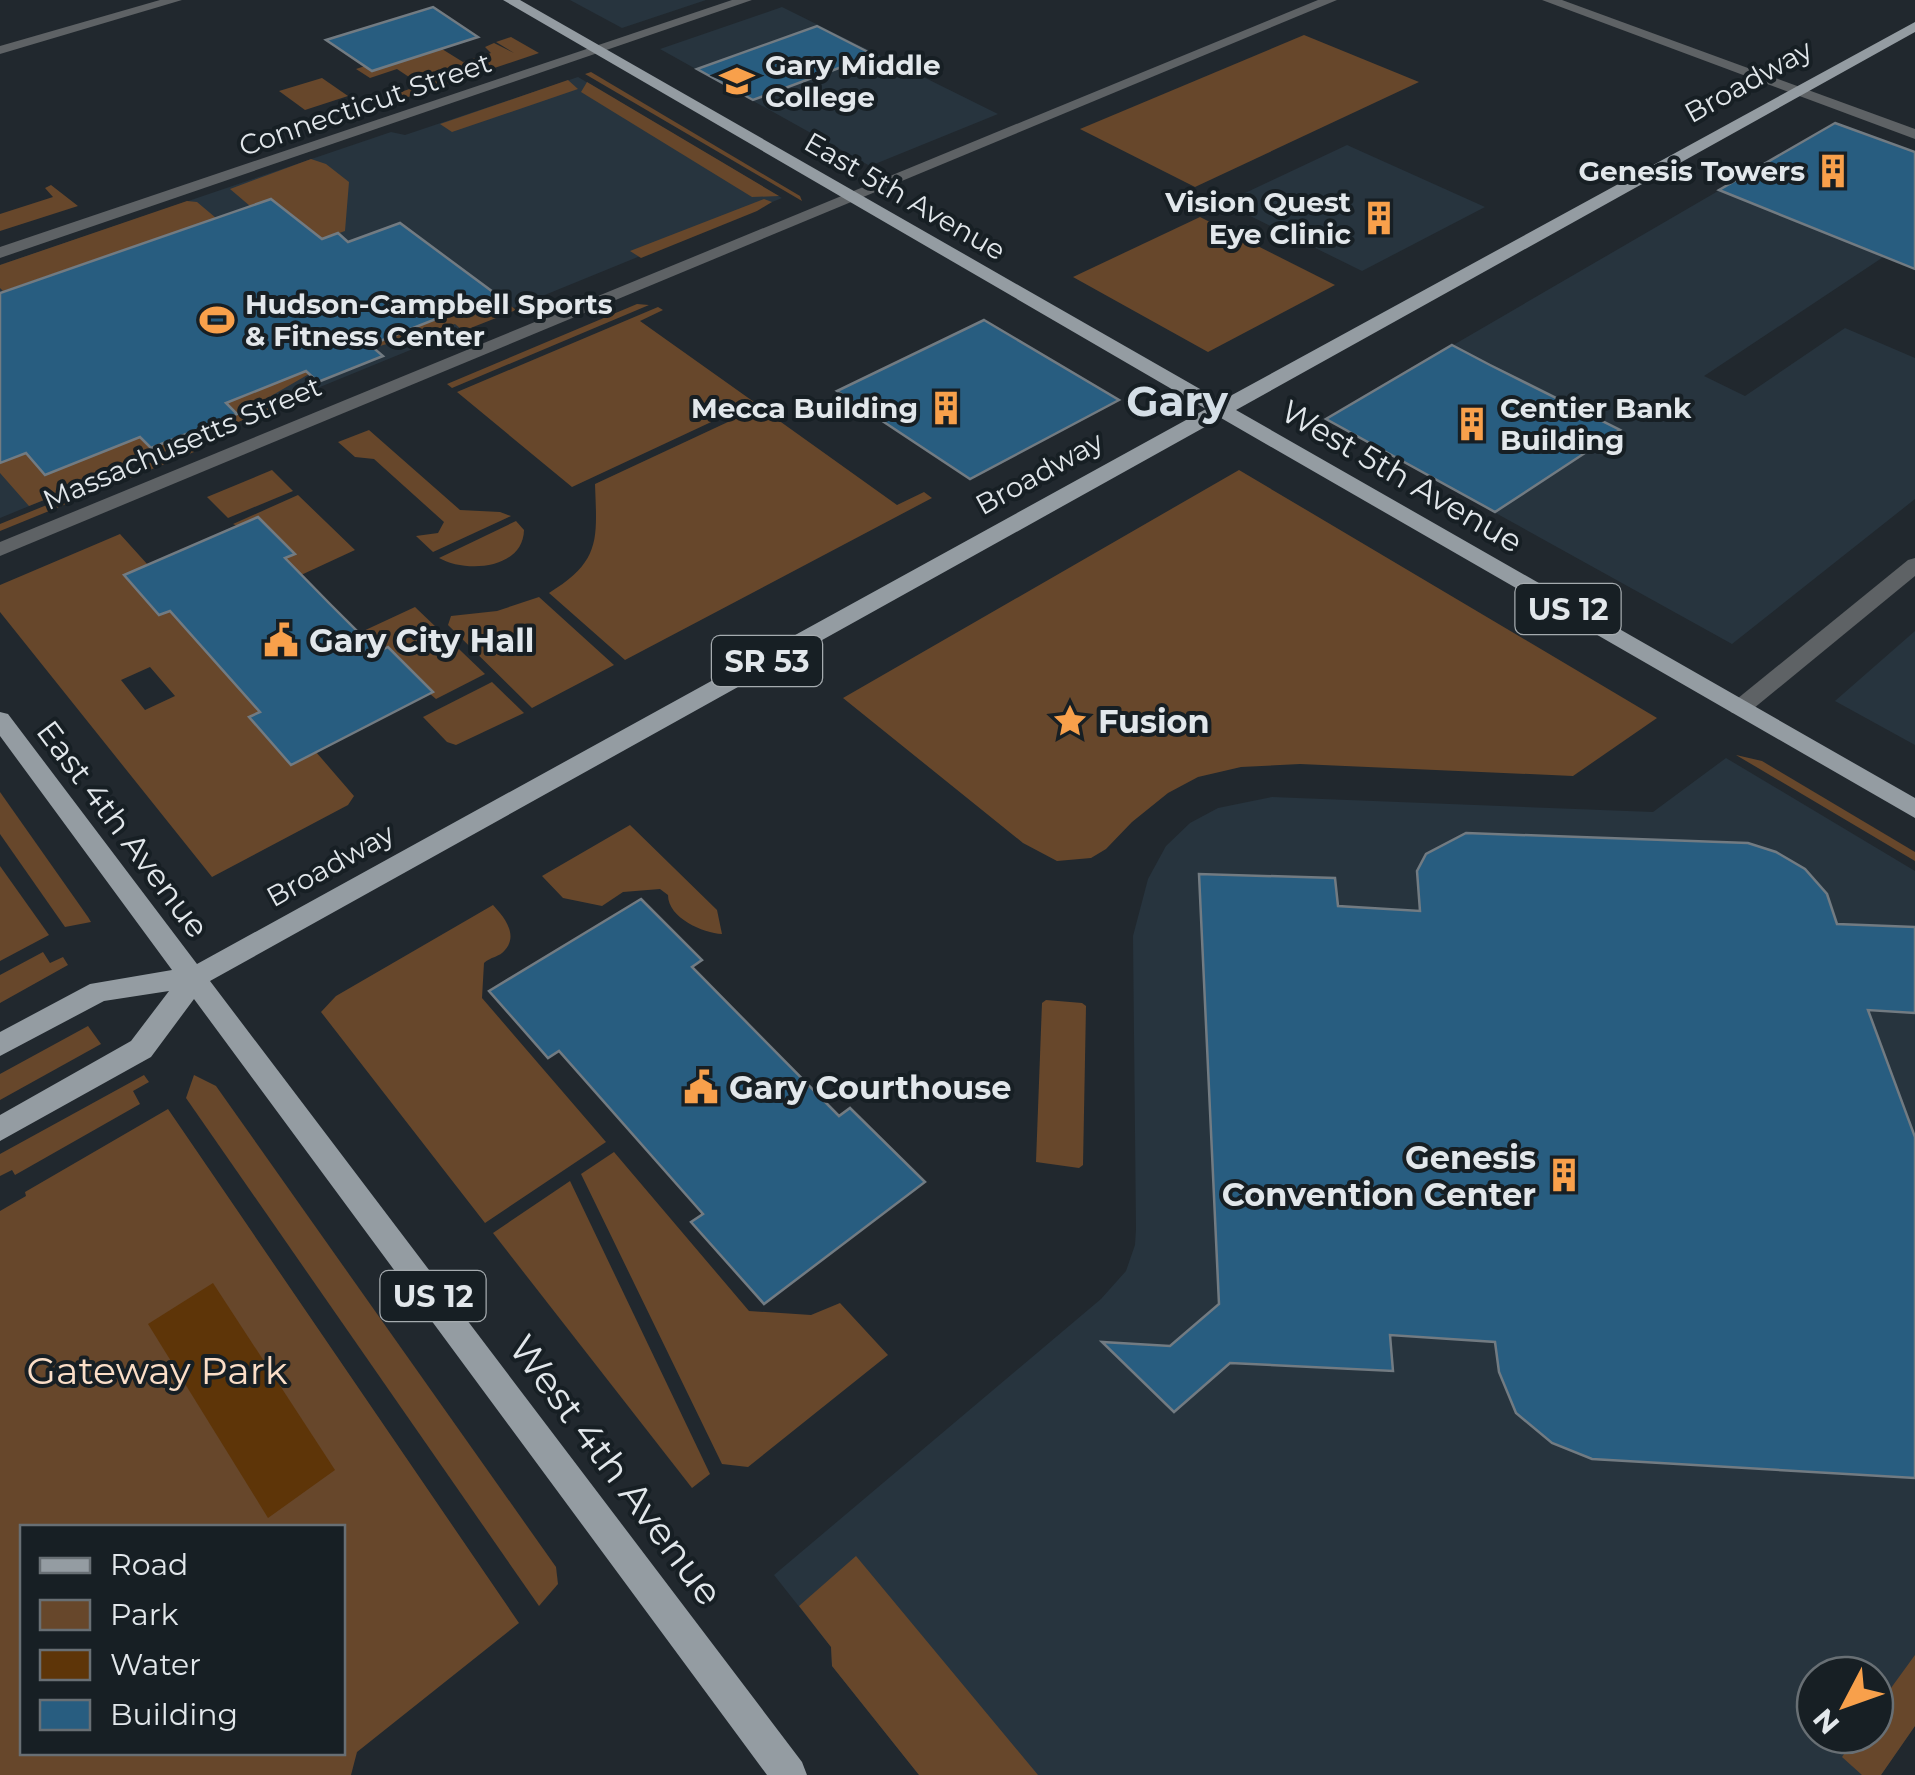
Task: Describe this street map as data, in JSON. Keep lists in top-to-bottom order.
{
  "streets": {
    "main road": [
      "Broadway",
      "East 5th Avenue",
      "West 5th Avenue",
      "US 12",
      "SR 53",
      "East 4th Avenue",
      "West 4th Avenue"
    ],
    "street": ["Connecticut Street", "Massachusetts Street"]
  },
  "crossings": [
    ["Broadway", "East 5th Avenue"],
    ["Broadway", "West 5th Avenue"],
    ["Broadway", "East 4th Avenue"],
    ["Broadway", "West 4th Avenue"],
    ["Connecticut Street", "East 5th Avenue"],
    ["East 5th Avenue", "Massachusetts Street"],
    ["East 5th Avenue", "West 5th Avenue"],
    ["East 4th Avenue", "West 4th Avenue"]
  ],
  "districts": ["Gary"],
  "parks": ["Gateway Park"],
  "places": {
    "school or university": ["Gary Middle College"],
    "building": [
      "Genesis Towers",
      "Vision Quest Eye Clinic",
      "Mecca Building",
      "Centier Bank Building",
      "Genesis Convention Center"
    ],
    "sports": ["Hudson-Campbell Sports & Fitness Center"],
    "public building": ["Gary City Hall", "Gary Courthouse"],
    "place": ["Fusion"]
  },
  "legend": [
    "Road",
    "Park",
    "Water",
    "Building"
  ],
  "north": "bottom left"
}
